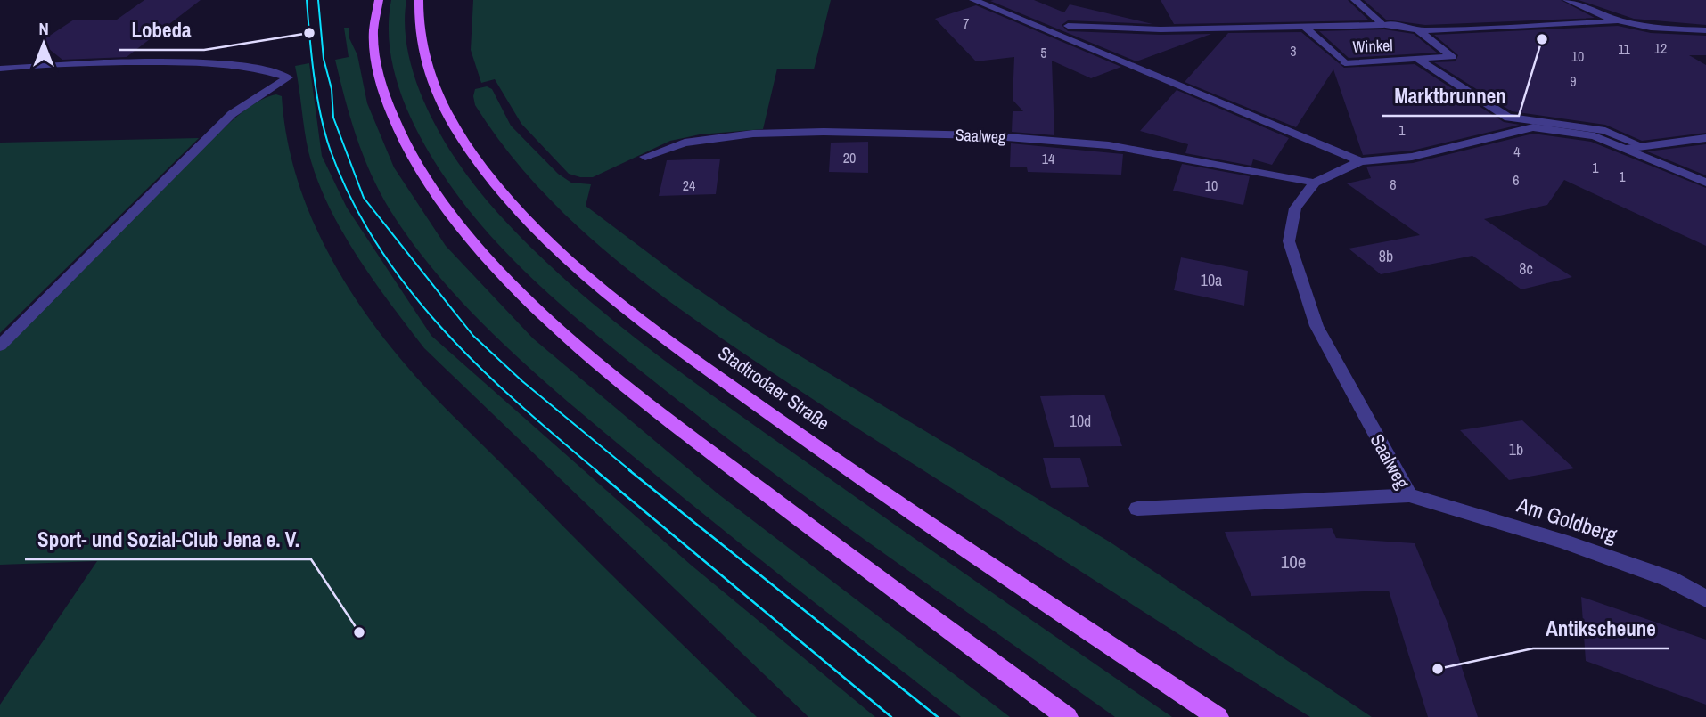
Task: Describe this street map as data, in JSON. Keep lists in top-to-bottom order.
{
  "streets": {
    "main road": ["Stadtrodaer Straße"],
    "street": ["Winkel", "Saalweg", "Am Goldberg"]
  },
  "crossings": [
    ["Saalweg", "Am Goldberg"]
  ],
  "places": [
    "Lobeda",
    "Marktbrunnen",
    "Sport- und Sozial-Club Jena e. V.",
    "Antikscheune"
  ],
  "house_numbers": [
    "7",
    "12",
    "11",
    "3",
    "5",
    "10",
    "9",
    "1",
    "4",
    "20",
    "14",
    "1",
    "1",
    "6",
    "8",
    "24",
    "10",
    "8b",
    "8c",
    "10a",
    "10d",
    "1b",
    "10e"
  ],
  "north": "top"
}
